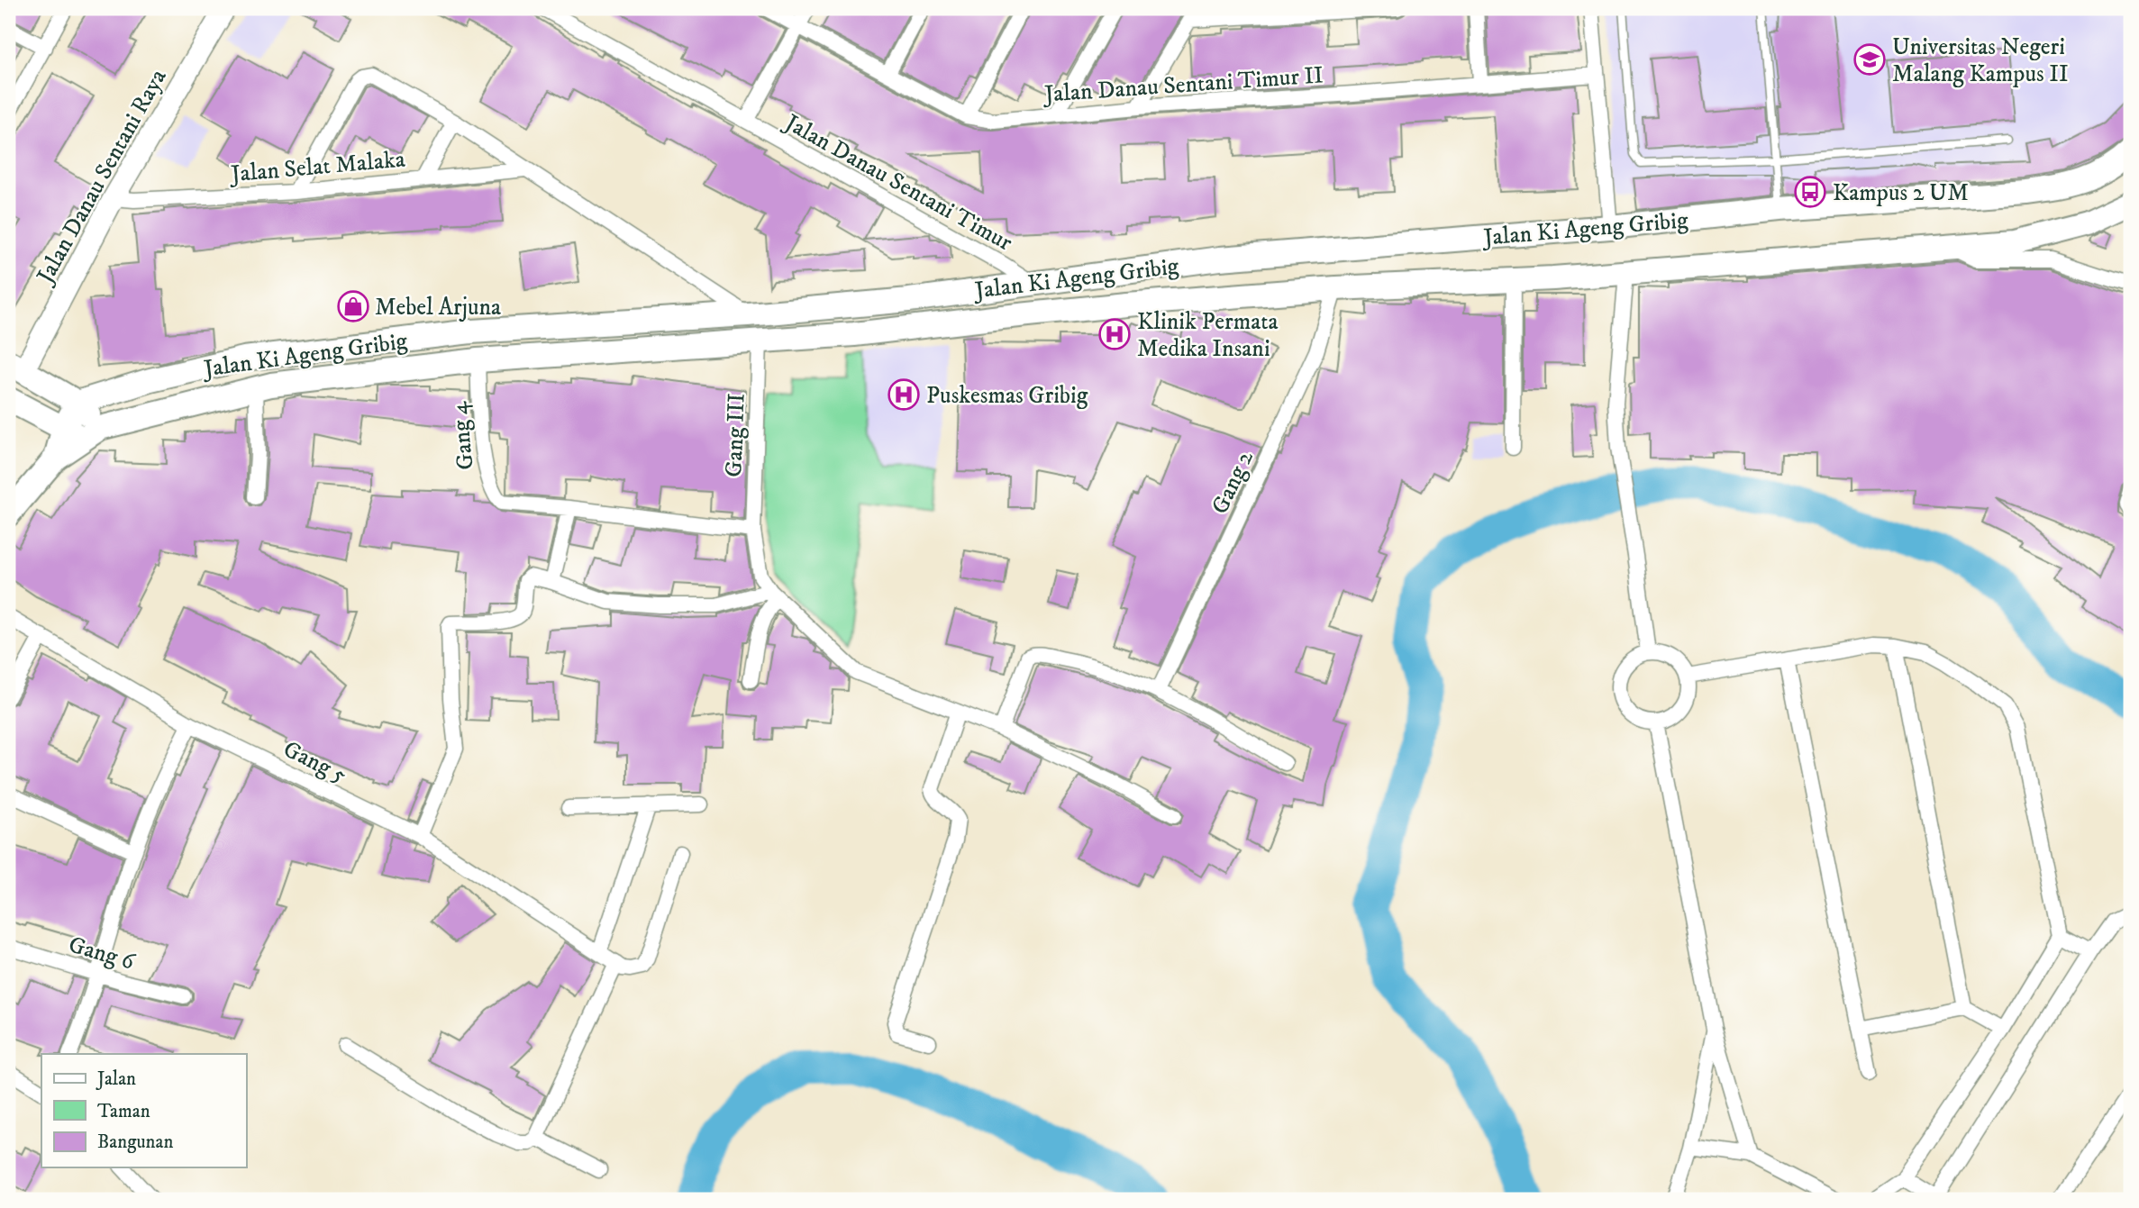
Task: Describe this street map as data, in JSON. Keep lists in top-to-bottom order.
{
  "streets": {
    "main road": ["Jalan Ki Ageng Gribig"],
    "street": [
      "Jalan Danau Sentani Timur II",
      "Jalan Selat Malaka",
      "Jalan Danau Sentani Raya",
      "Jalan Danau Sentani Timur",
      "Gang III",
      "Gang 4",
      "Gang 2",
      "Gang 5",
      "Gang 6"
    ]
  },
  "crossings": [
    ["Jalan Selat Malaka", "Jalan Danau Sentani Raya"],
    ["Jalan Danau Sentani Timur", "Jalan Ki Ageng Gribig"],
    ["Jalan Ki Ageng Gribig", "Gang III"],
    ["Jalan Ki Ageng Gribig", "Gang 4"],
    ["Jalan Ki Ageng Gribig", "Gang 2"]
  ],
  "places": {
    "school or university": ["Universitas Negeri Malang Kampus II"],
    "bus stop": ["Kampus 2 UM"],
    "shop": ["Mebel Arjuna"],
    "hospital": ["Klinik Permata Medika Insani", "Puskesmas Gribig"]
  },
  "legend": ["Jalan", "Taman", "Bangunan"]
}
